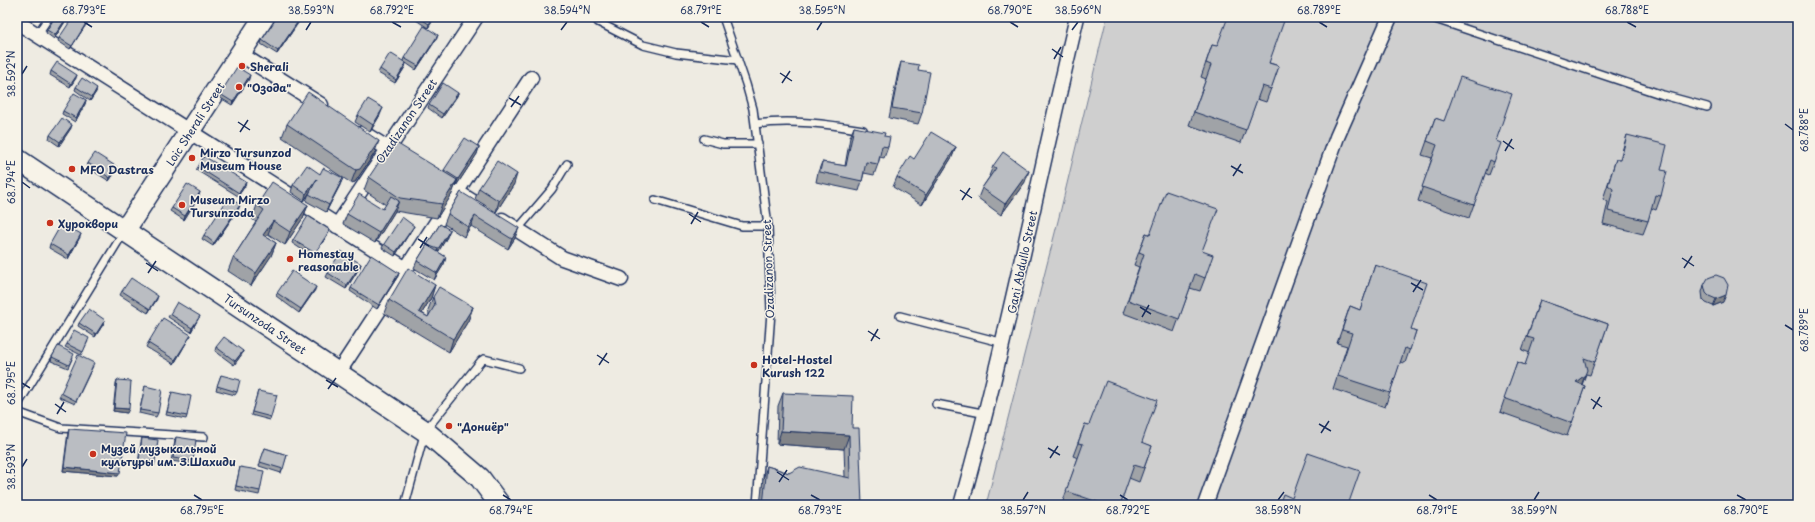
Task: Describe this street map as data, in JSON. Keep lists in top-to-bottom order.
{
  "streets": {
    "main road": ["Loic Sherali Street", "Tursunzoda Street"],
    "street": ["Ozadizanon Street", "Gani Abdullo Street"]
  },
  "crossings": [
    ["Loic Sherali Street", "Tursunzoda Street"]
  ],
  "places": [
    "Sherali",
    "\"Озода\"",
    "Mirzo Tursunzod Museum House",
    "MFO Dastras",
    "Museum Mirzo Tursunzoda",
    "Хуроквори",
    "Homestay reasonable",
    "Hotel-Hostel Kurush 122",
    "\"Дониёр\"",
    "Музей музыкальной культуры им. З.Шахиди"
  ],
  "coordinates": [
    "68.793°E",
    "38.593°N",
    "68.792°E",
    "38.594°N",
    "68.791°E",
    "38.595°N",
    "68.790°E",
    "38.596°N",
    "68.789°E",
    "68.788°E",
    "38.592°N",
    "68.794°E",
    "68.795°E",
    "38.597°N",
    "38.598°N",
    "38.599°N"
  ]
}
